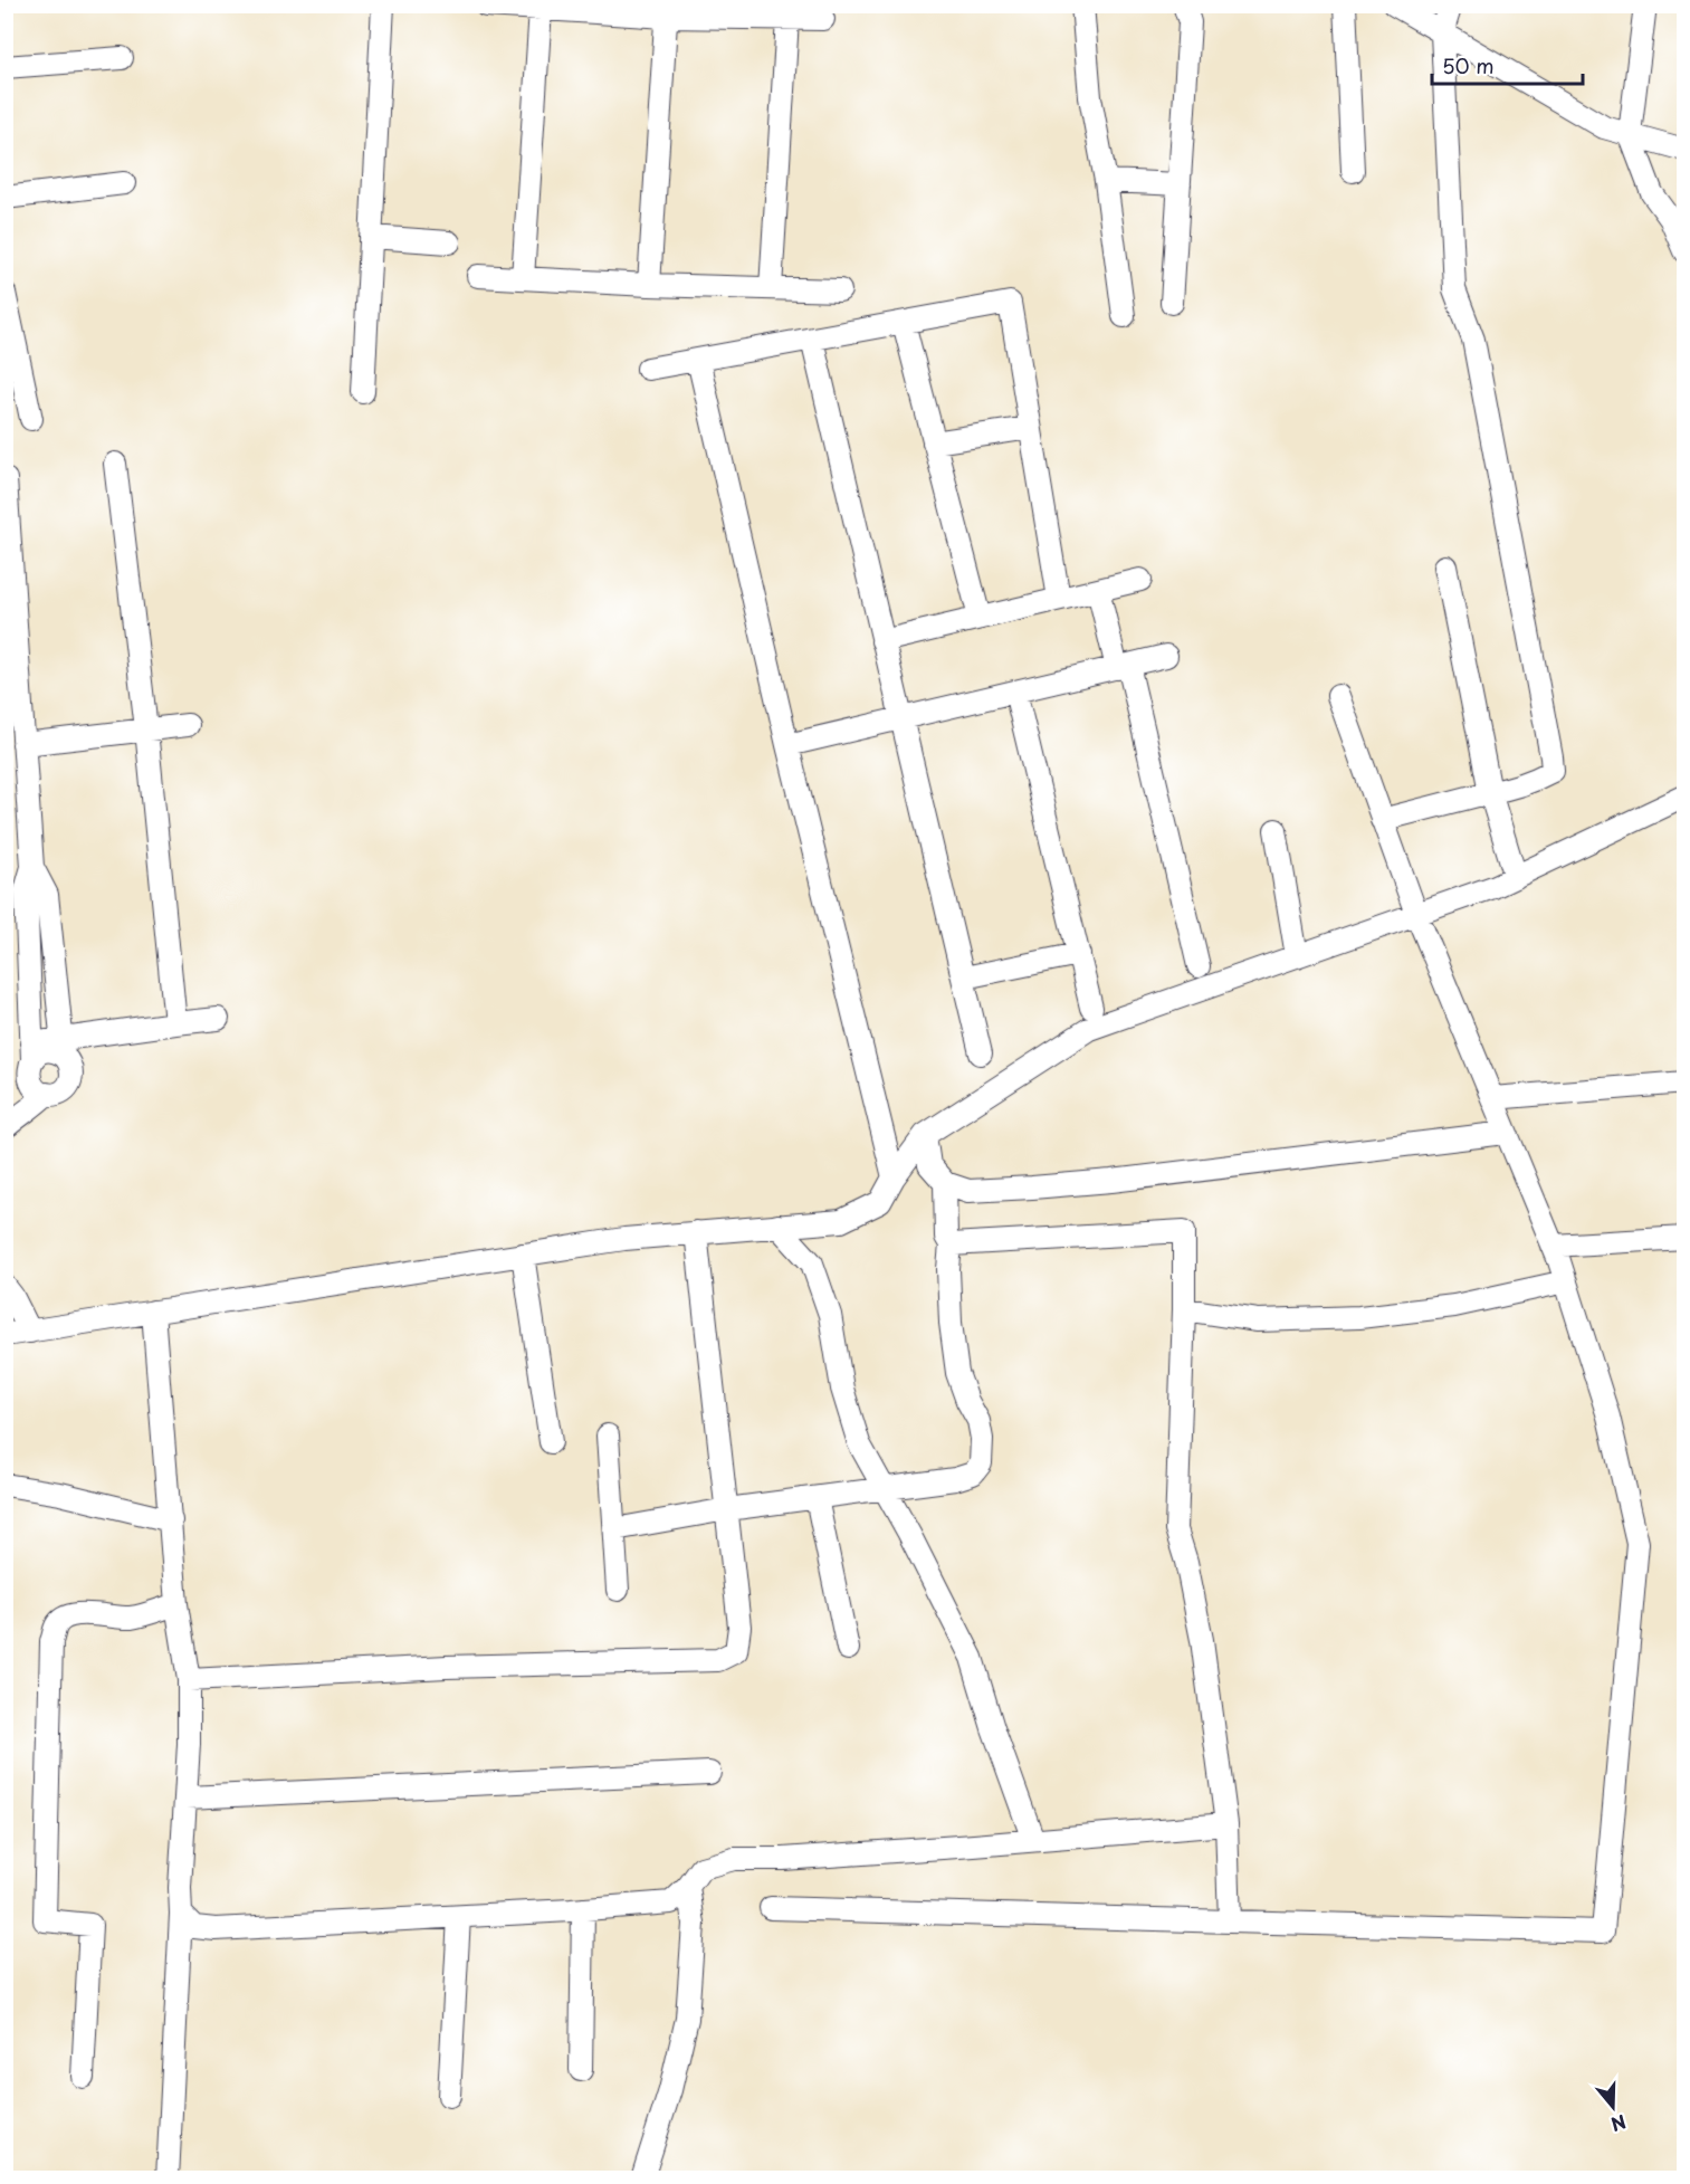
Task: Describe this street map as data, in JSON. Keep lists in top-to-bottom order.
{
  "scale_bar": "50 m",
  "north": "bottom"
}
